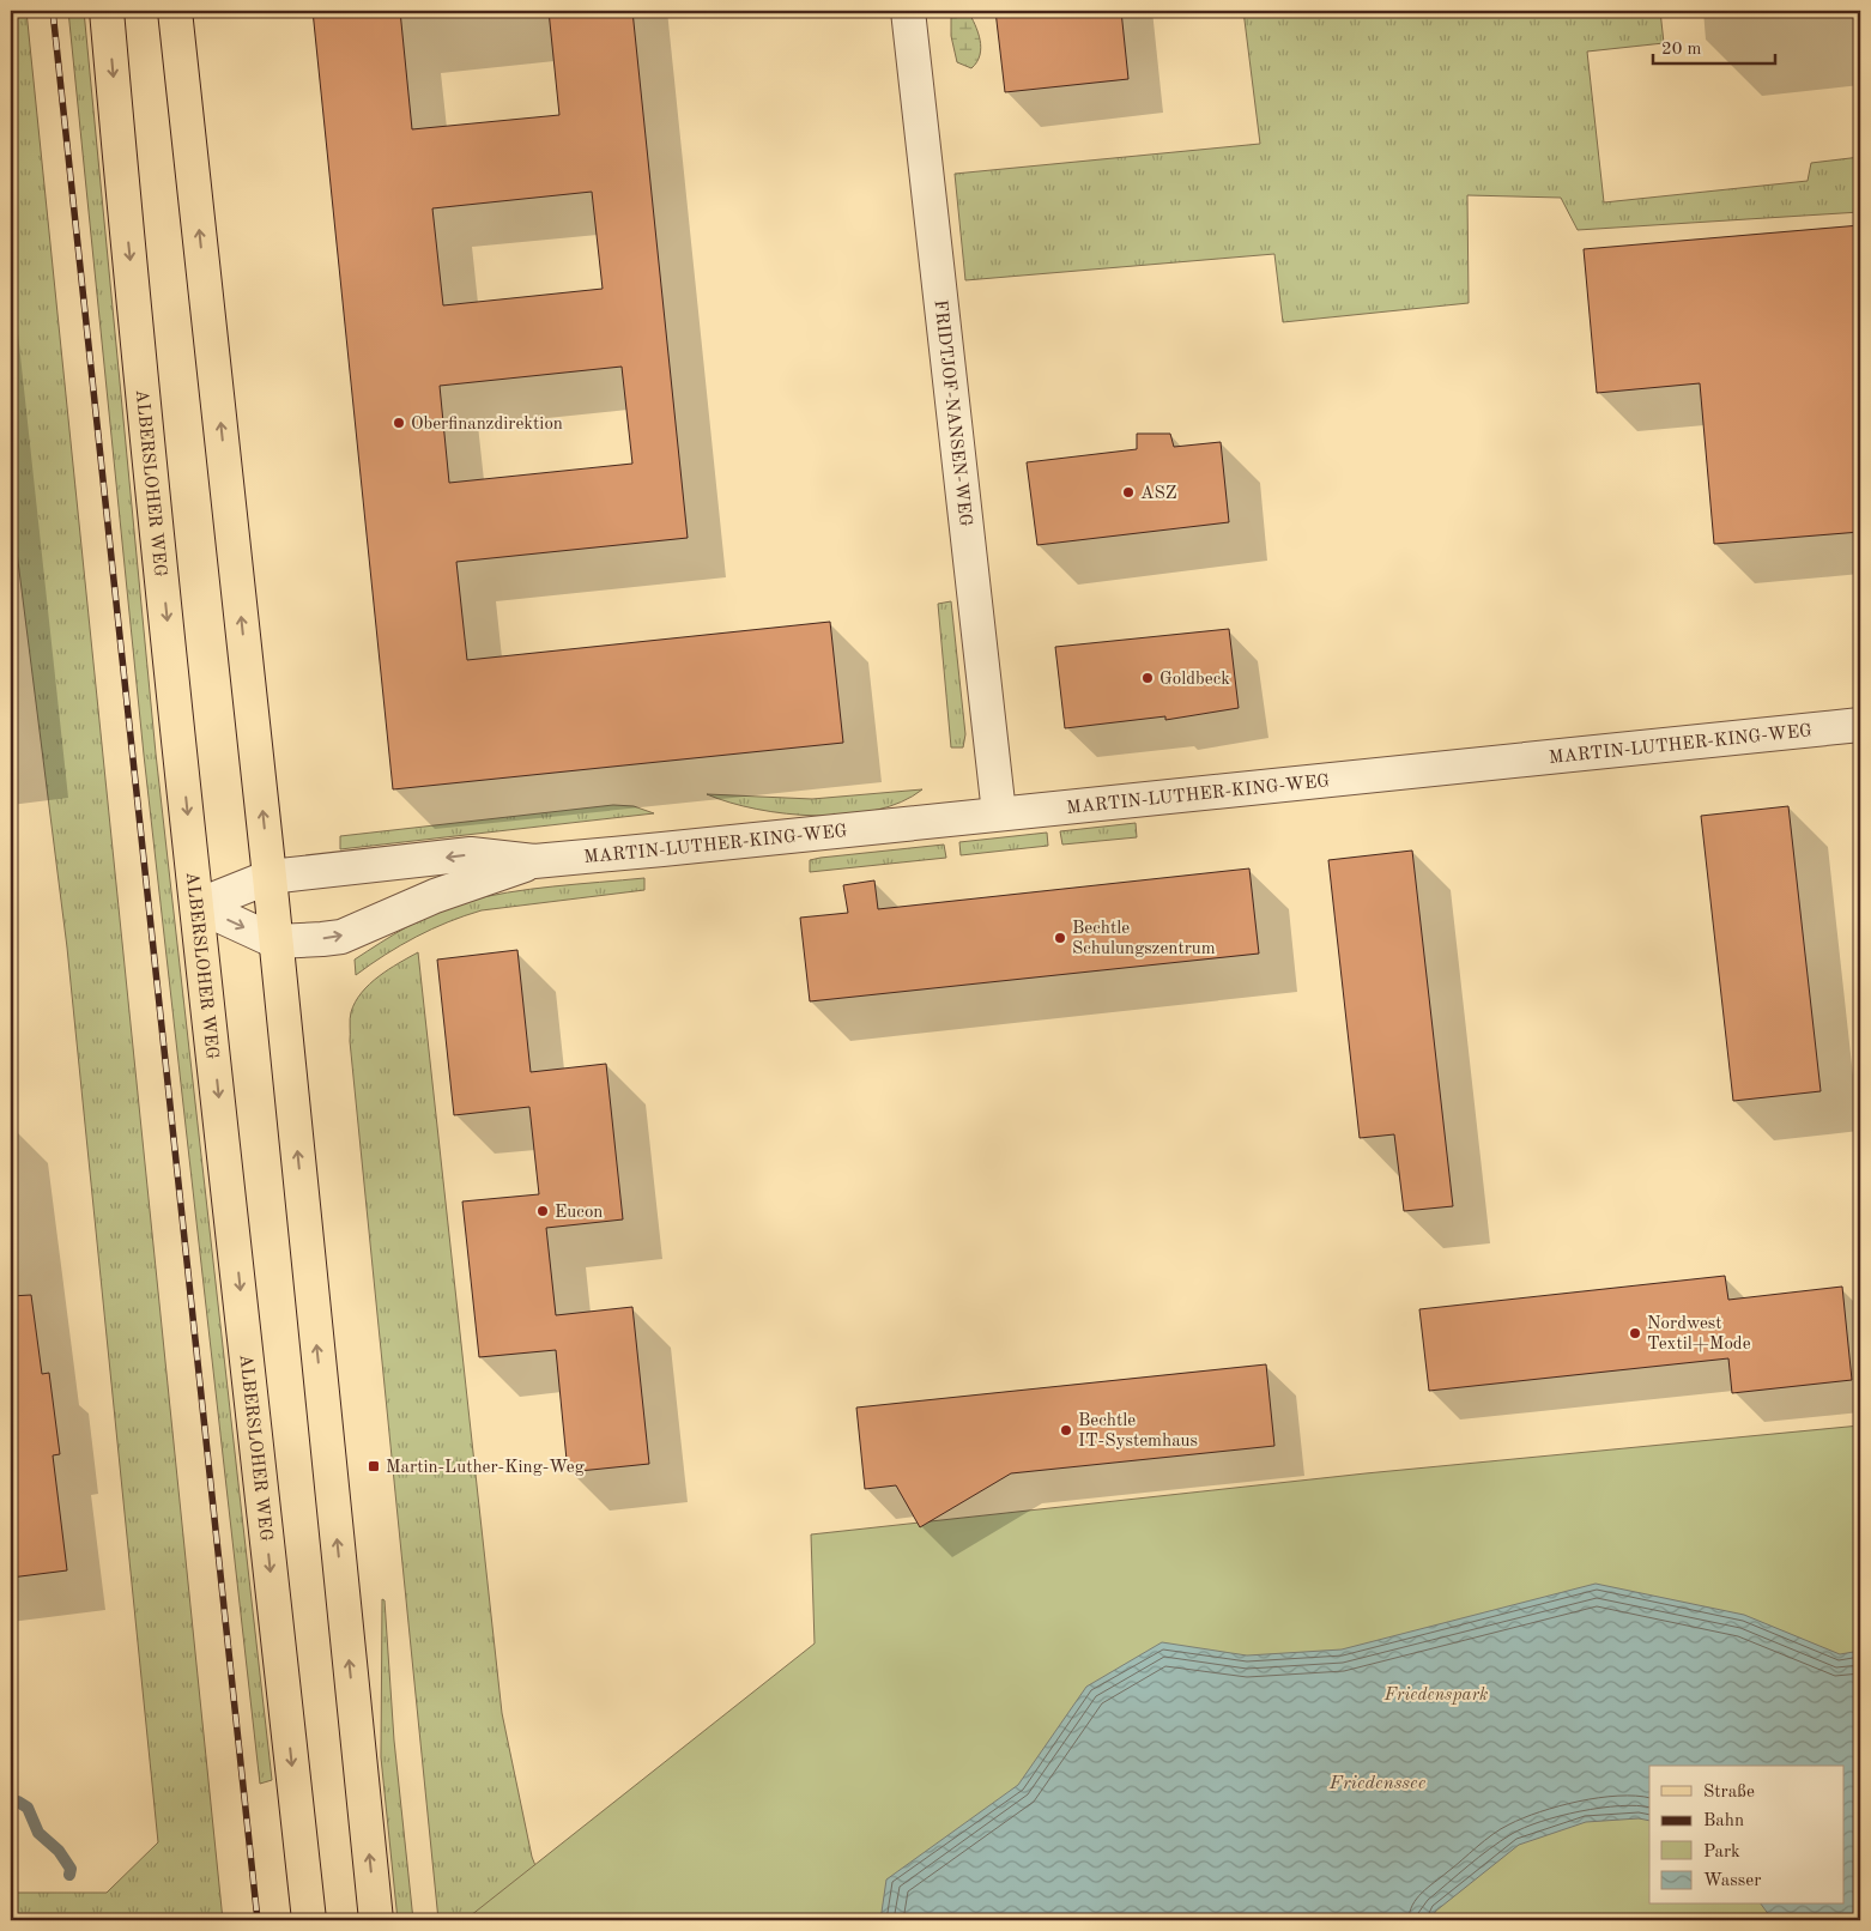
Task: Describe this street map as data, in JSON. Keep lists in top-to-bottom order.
{
  "streets": {
    "main road": ["ALBERSLOHER WEG"],
    "street": ["FRIDTJOF-NANSEN-WEG", "MARTIN-LUTHER-KING-WEG"]
  },
  "crossings": [
    ["FRIDTJOF-NANSEN-WEG", "MARTIN-LUTHER-KING-WEG"],
    ["ALBERSLOHER WEG", "MARTIN-LUTHER-KING-WEG"]
  ],
  "water": ["Friedenssee"],
  "parks": ["Friedenspark"],
  "places": {
    "other": [
      "Oberfinanzdirektion",
      "ASZ",
      "Goldbeck",
      "Bechtle Schulungszentrum",
      "Eucon",
      "Nordwest Textil+Mode",
      "Bechtle IT-Systemhaus"
    ],
    "transit": ["Martin-Luther-King-Weg"]
  },
  "legend": [
    "Straße",
    "Bahn",
    "Park",
    "Wasser"
  ],
  "scale_bar": "20 m"
}
